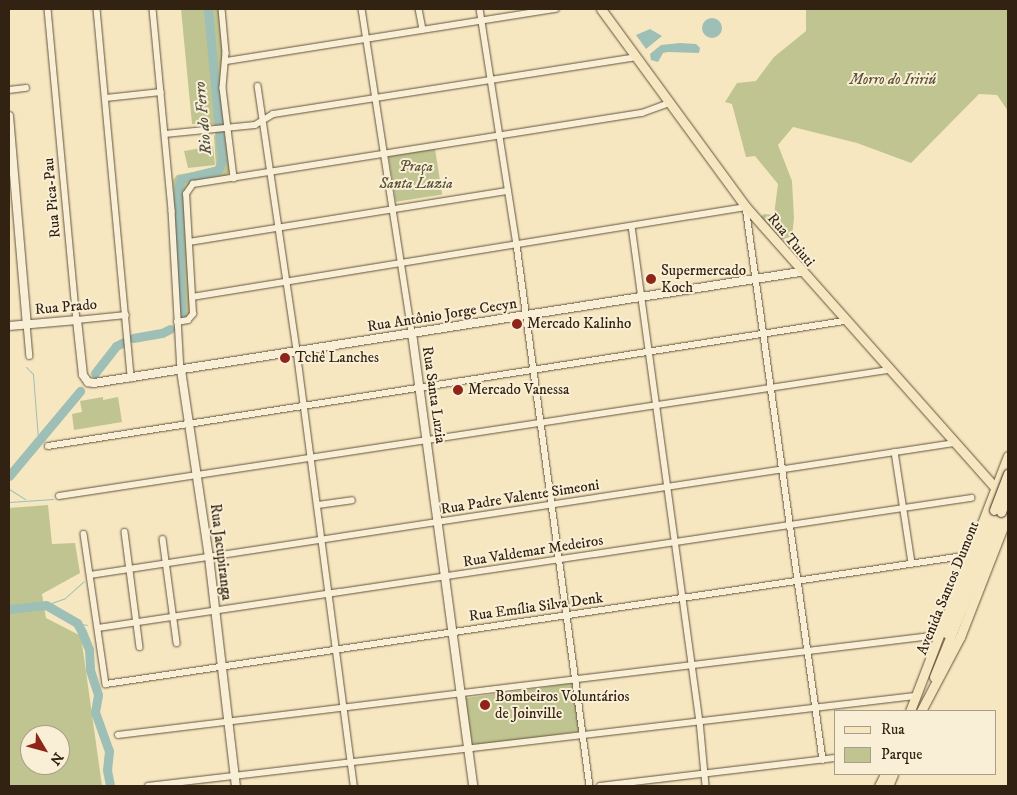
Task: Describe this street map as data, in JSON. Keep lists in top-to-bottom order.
{
  "streets": {
    "main road": ["Rua Tuiuti", "Avenida Santos Dumont"],
    "street": [
      "Rua Pica-Pau",
      "Rua Prado",
      "Rua Antônio Jorge Cecyn",
      "Rua Santa Luzia",
      "Rua Padre Valente Simeoni",
      "Rua Valdemar Medeiros",
      "Rua Jacupiranga",
      "Rua Emília Silva Denk"
    ]
  },
  "crossings": [
    ["Rua Pica-Pau", "Rua Prado"],
    ["Rua Pica-Pau", "Rua Antônio Jorge Cecyn"],
    ["Rua Tuiuti", "Rua Antônio Jorge Cecyn"],
    ["Rua Tuiuti", "Rua Padre Valente Simeoni"],
    ["Rua Antônio Jorge Cecyn", "Rua Santa Luzia"],
    ["Rua Antônio Jorge Cecyn", "Rua Jacupiranga"],
    ["Rua Santa Luzia", "Rua Padre Valente Simeoni"],
    ["Rua Santa Luzia", "Rua Valdemar Medeiros"],
    ["Rua Santa Luzia", "Rua Emília Silva Denk"],
    ["Rua Padre Valente Simeoni", "Rua Jacupiranga"],
    ["Rua Valdemar Medeiros", "Rua Jacupiranga"],
    ["Rua Valdemar Medeiros", "Rua Emília Silva Denk"],
    ["Rua Jacupiranga", "Rua Emília Silva Denk"]
  ],
  "water": ["Rio do Ferro"],
  "parks": ["Morro do Iririú", "Praça Santa Luzia"],
  "places": [
    "Supermercado Koch",
    "Mercado Kalinho",
    "Tchê Lanches",
    "Mercado Vanessa",
    "Bombeiros Voluntários de Joinville"
  ],
  "legend": ["Rua", "Parque"],
  "north": "bottom right"
}
